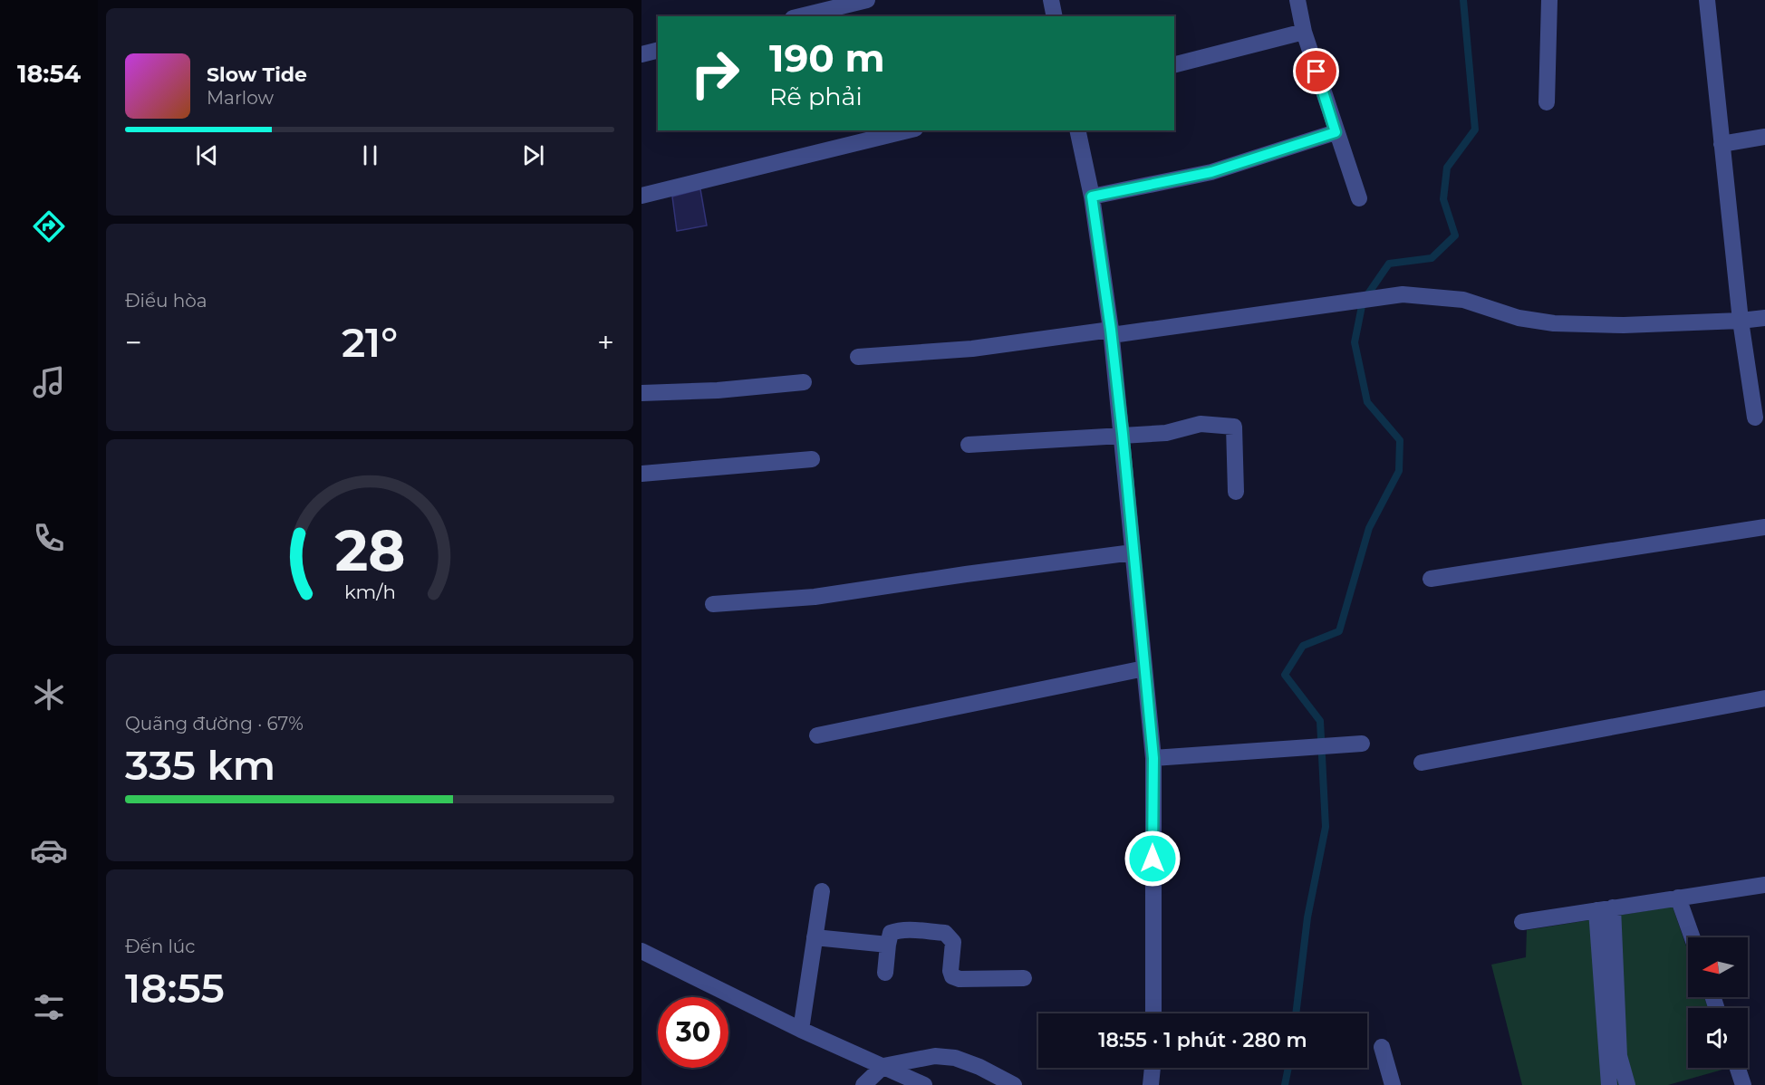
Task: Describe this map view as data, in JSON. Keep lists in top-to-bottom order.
{
  "north": "left",
  "page": {
    "tabs": "18:54",
    "turn": ["190 m", "Rẽ phải"],
    "song": ["Slow Tide", "Marlow"],
    "tile": [
      "Điều hòa",
      ["Quãng đường · 67%", "335 km"],
      ["Đến lúc", "18:55"]
    ],
    "heat": ["−", "21°", "+"],
    "limit": "30",
    "trip": "18:55 · 1 phút · 280 m",
    "gauge": ["28", "km/h"]
  }
}
